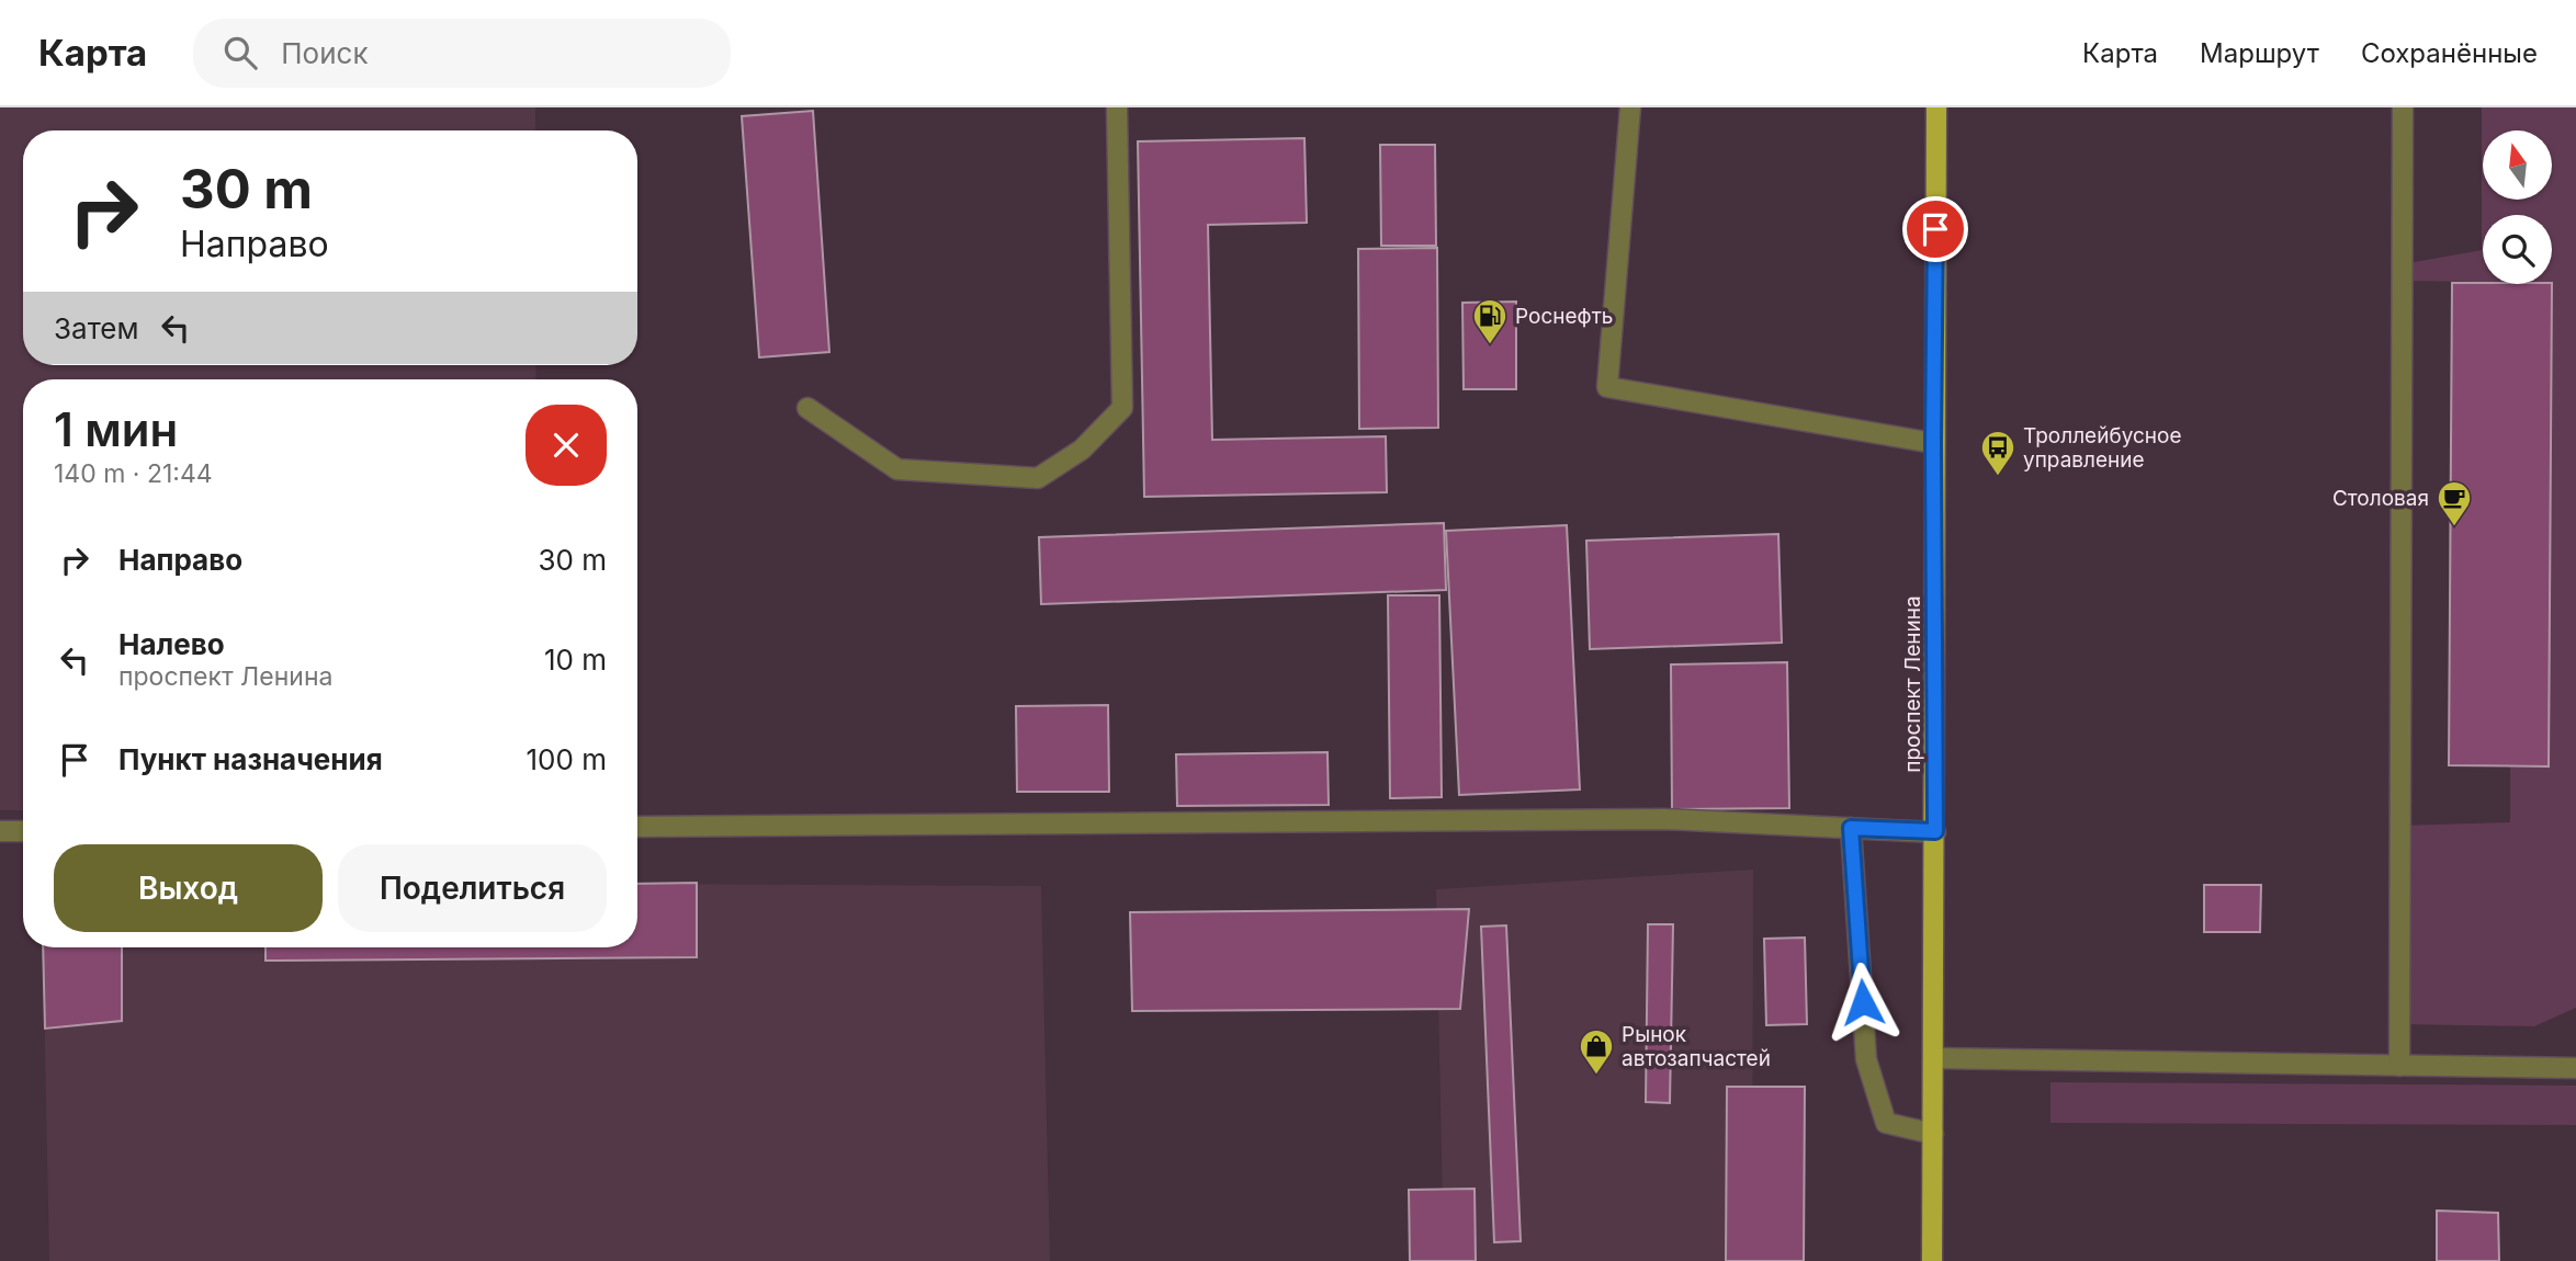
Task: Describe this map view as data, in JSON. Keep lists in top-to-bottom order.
{
  "streets": {
    "main road": ["проспект Ленина"]
  },
  "places": {
    "fuel station": ["Роснефть"],
    "bus stop": ["Троллейбусное управление"],
    "cafe": ["Столовая"],
    "shop": ["Рынок автозапчастей"]
  },
  "north": "top",
  "page": {
    "header": "Карта",
    "search": "Поиск",
    "nav": ["Карта", "Маршрут", "Сохранённые"],
    "turn": ["30 m", "Направо"],
    "then": "Затем",
    "heading": ["1 мин", "140 m · 21:44"],
    "list": [
      {
        "name": "Направо",
        "value": "30 m"
      },
      {
        "name": "Налево",
        "note": "проспект Ленина",
        "value": "10 m"
      },
      {
        "name": "Пункт назначения",
        "value": "100 m"
      }
    ],
    "buttons": ["Выход", "Поделиться"]
  }
}
